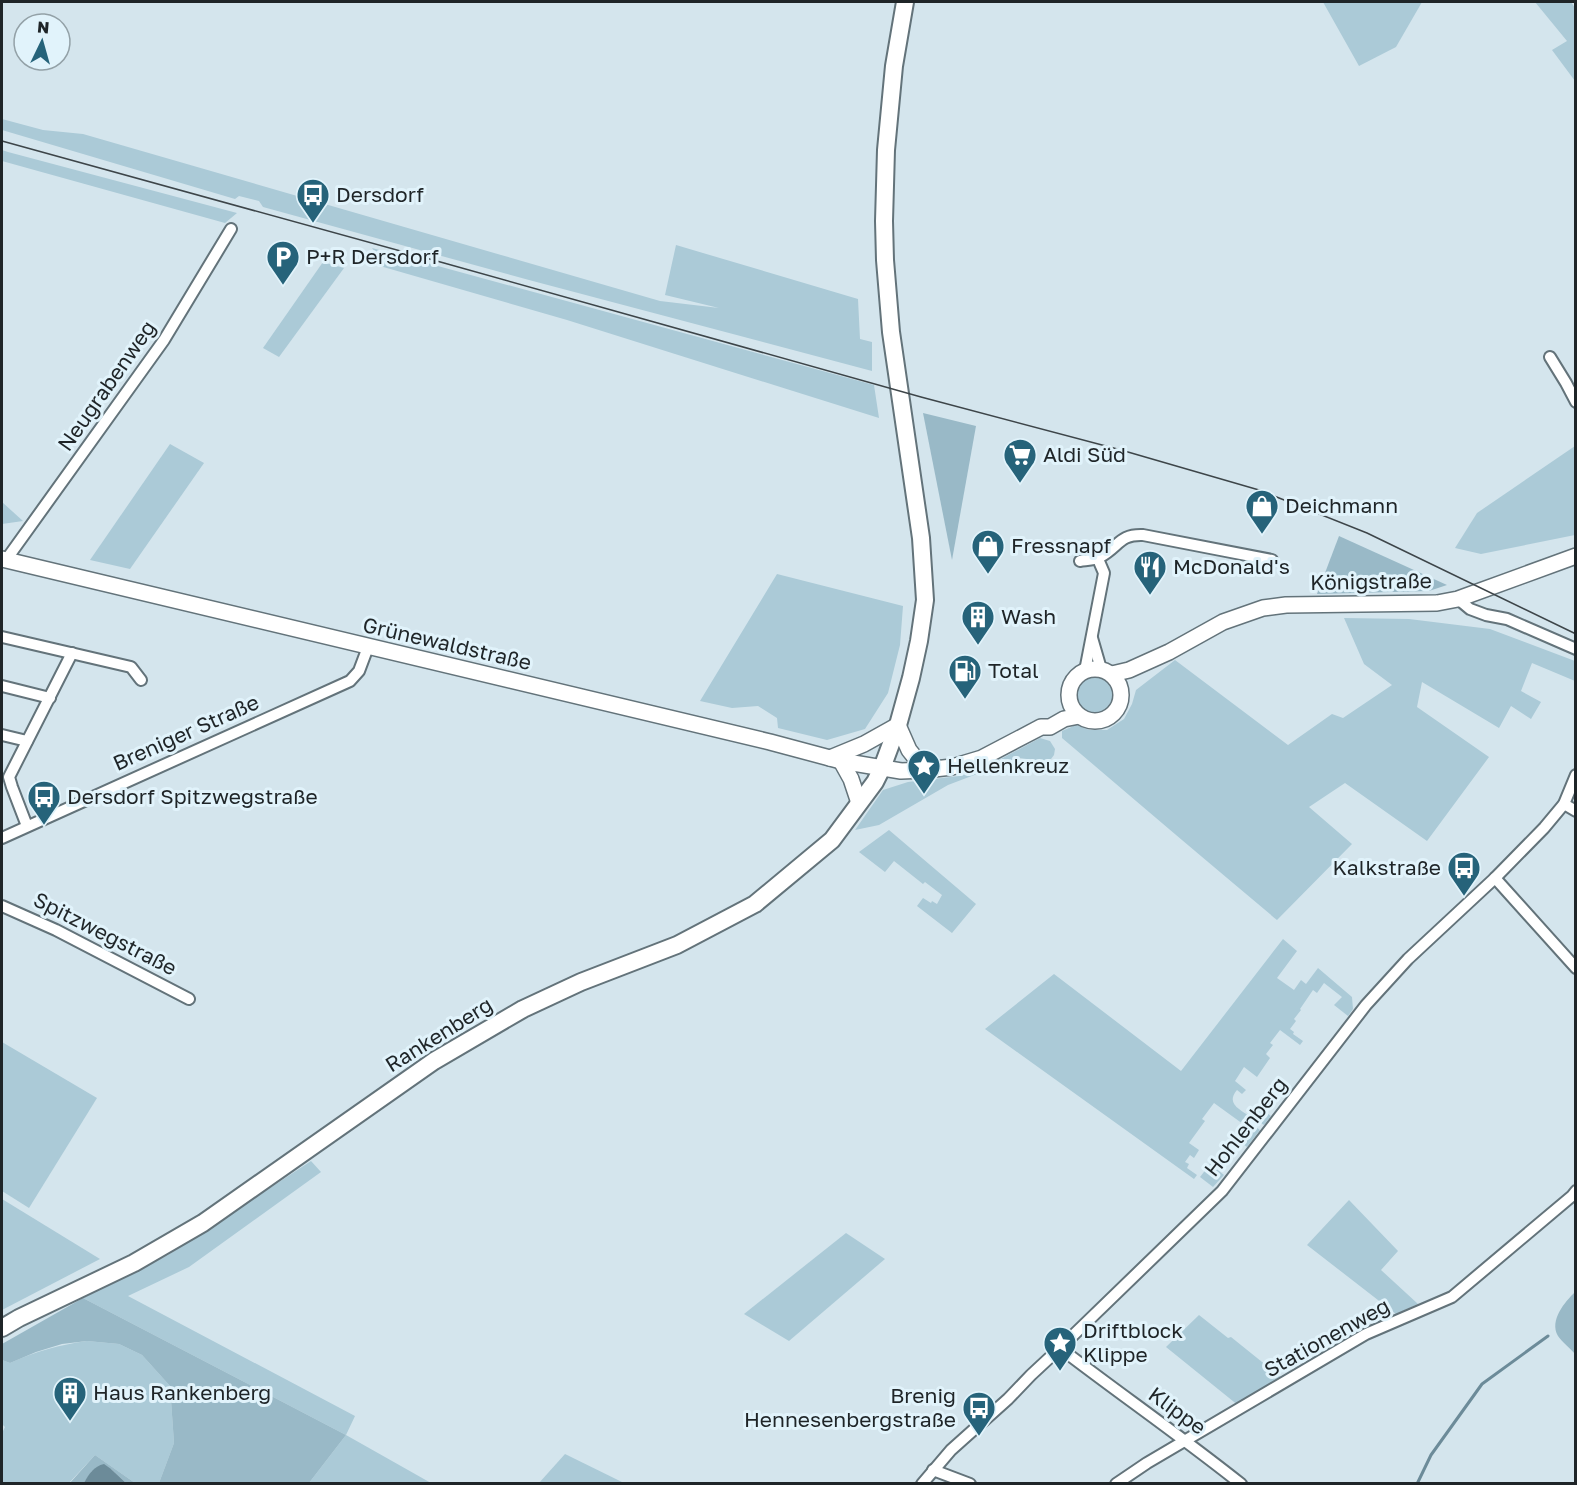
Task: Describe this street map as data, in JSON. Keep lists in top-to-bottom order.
{
  "streets": {
    "main road": ["Rankenberg"],
    "street": [
      "Neugrabenweg",
      "Königstraße",
      "Grünewaldstraße",
      "Breniger Straße",
      "Spitzwegstraße",
      "Hohlenberg",
      "Stationenweg",
      "Klippe"
    ]
  },
  "crossings": [
    ["Neugrabenweg", "Grünewaldstraße"],
    ["Königstraße", "Grünewaldstraße"],
    ["Königstraße", "Rankenberg"],
    ["Grünewaldstraße", "Breniger Straße"],
    ["Grünewaldstraße", "Rankenberg"],
    ["Hohlenberg", "Klippe"],
    ["Stationenweg", "Klippe"]
  ],
  "places": {
    "bus stop": [
      "Dersdorf",
      "Dersdorf Spitzwegstraße",
      "Kalkstraße",
      "Brenig Hennesenbergstraße"
    ],
    "parking": ["P+R Dersdorf"],
    "supermarket": ["Aldi Süd"],
    "shop": ["Deichmann", "Fressnapf"],
    "restaurant": ["McDonald's"],
    "building": ["Wash", "Haus Rankenberg"],
    "fuel station": ["Total"],
    "place": ["Hellenkreuz", "Driftblock Klippe"]
  },
  "north": "top"
}
